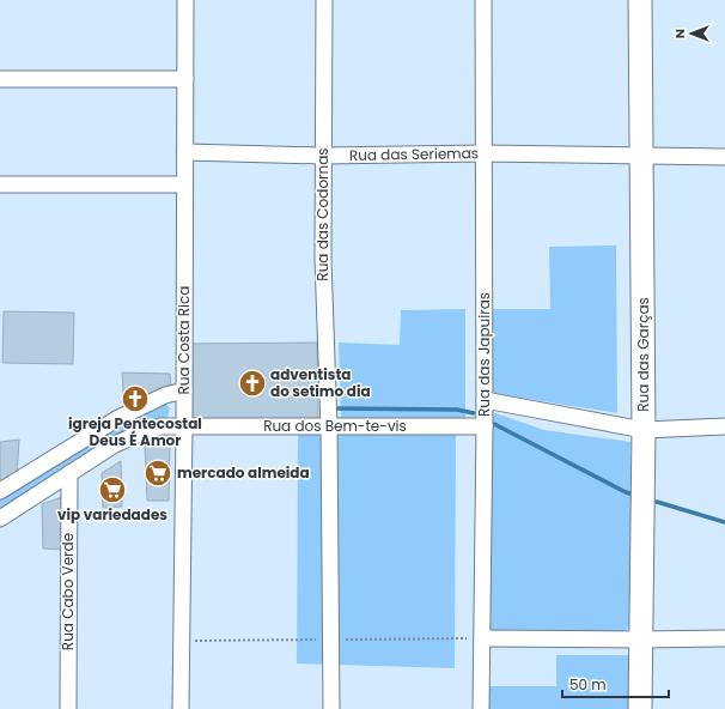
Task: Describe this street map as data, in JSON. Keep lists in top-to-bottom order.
{
  "streets": {
    "street": [
      "Rua das Seriemas",
      "Rua das Codornas",
      "Rua Costa Rica",
      "Rua das Japuiras",
      "Rua das Garças",
      "Rua dos Bem-te-vis",
      "Rua Cabo Verde"
    ]
  },
  "crossings": [
    ["Rua das Seriemas", "Rua das Codornas"],
    ["Rua das Seriemas", "Rua Costa Rica"],
    ["Rua das Seriemas", "Rua das Japuiras"],
    ["Rua das Seriemas", "Rua das Garças"],
    ["Rua das Codornas", "Rua dos Bem-te-vis"],
    ["Rua Costa Rica", "Rua dos Bem-te-vis"],
    ["Rua das Japuiras", "Rua dos Bem-te-vis"],
    ["Rua dos Bem-te-vis", "Rua Cabo Verde"]
  ],
  "places": {
    "church": ["adventista do setimo dia", "igreja Pentecostal Deus É Amor"],
    "supermarket": ["mercado almeida", "vip variedades"]
  },
  "scale_bar": "50 m",
  "north": "left"
}
